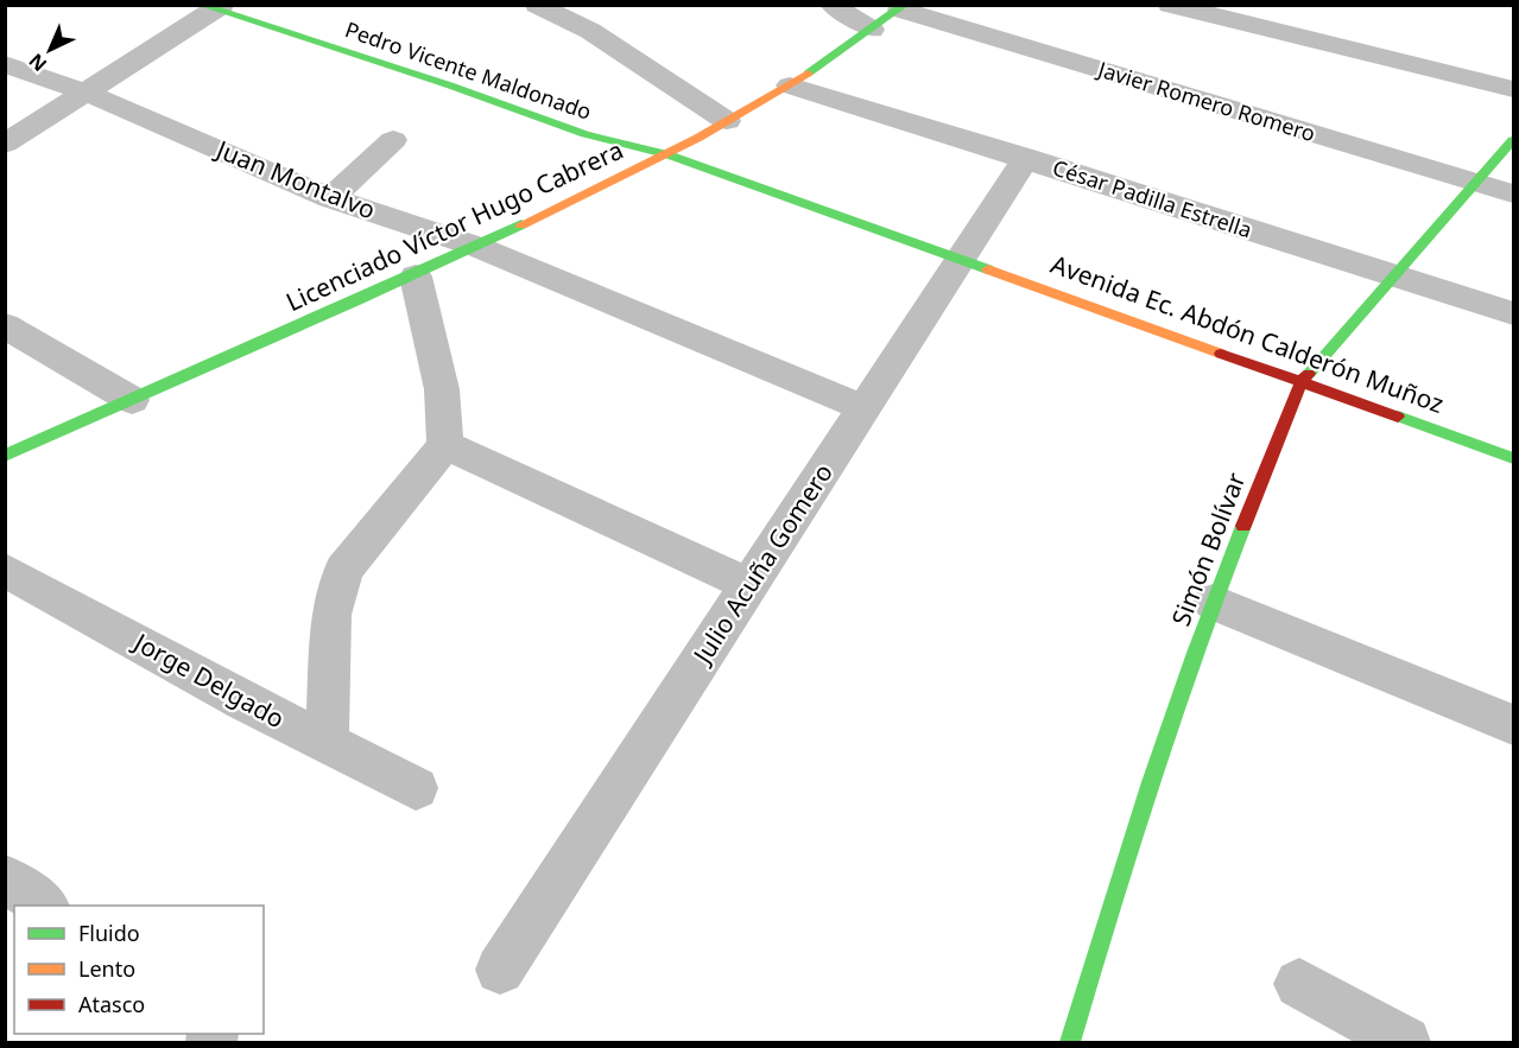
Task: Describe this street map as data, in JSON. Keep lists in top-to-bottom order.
{
  "streets": {
    "street": [
      "Pedro Vicente Maldonado",
      "Javier Romero Romero",
      "Juan Montalvo",
      "César Padilla Estrella",
      "Licenciado Víctor Hugo Cabrera",
      "Avenida Ec. Abdón Calderón Muñoz",
      "Simón Bolívar",
      "Julio Acuña Gomero",
      "Jorge Delgado"
    ]
  },
  "crossings": [
    ["Pedro Vicente Maldonado", "Licenciado Víctor Hugo Cabrera"],
    ["Pedro Vicente Maldonado", "Avenida Ec. Abdón Calderón Muñoz"],
    ["Pedro Vicente Maldonado", "Julio Acuña Gomero"],
    ["Javier Romero Romero", "Licenciado Víctor Hugo Cabrera"],
    ["Javier Romero Romero", "Simón Bolívar"],
    ["Juan Montalvo", "Licenciado Víctor Hugo Cabrera"],
    ["Juan Montalvo", "Julio Acuña Gomero"],
    ["César Padilla Estrella", "Licenciado Víctor Hugo Cabrera"],
    ["César Padilla Estrella", "Simón Bolívar"],
    ["César Padilla Estrella", "Julio Acuña Gomero"],
    ["Avenida Ec. Abdón Calderón Muñoz", "Simón Bolívar"],
    ["Avenida Ec. Abdón Calderón Muñoz", "Julio Acuña Gomero"]
  ],
  "legend": ["Fluido", "Lento", "Atasco"],
  "north": "bottom left"
}
